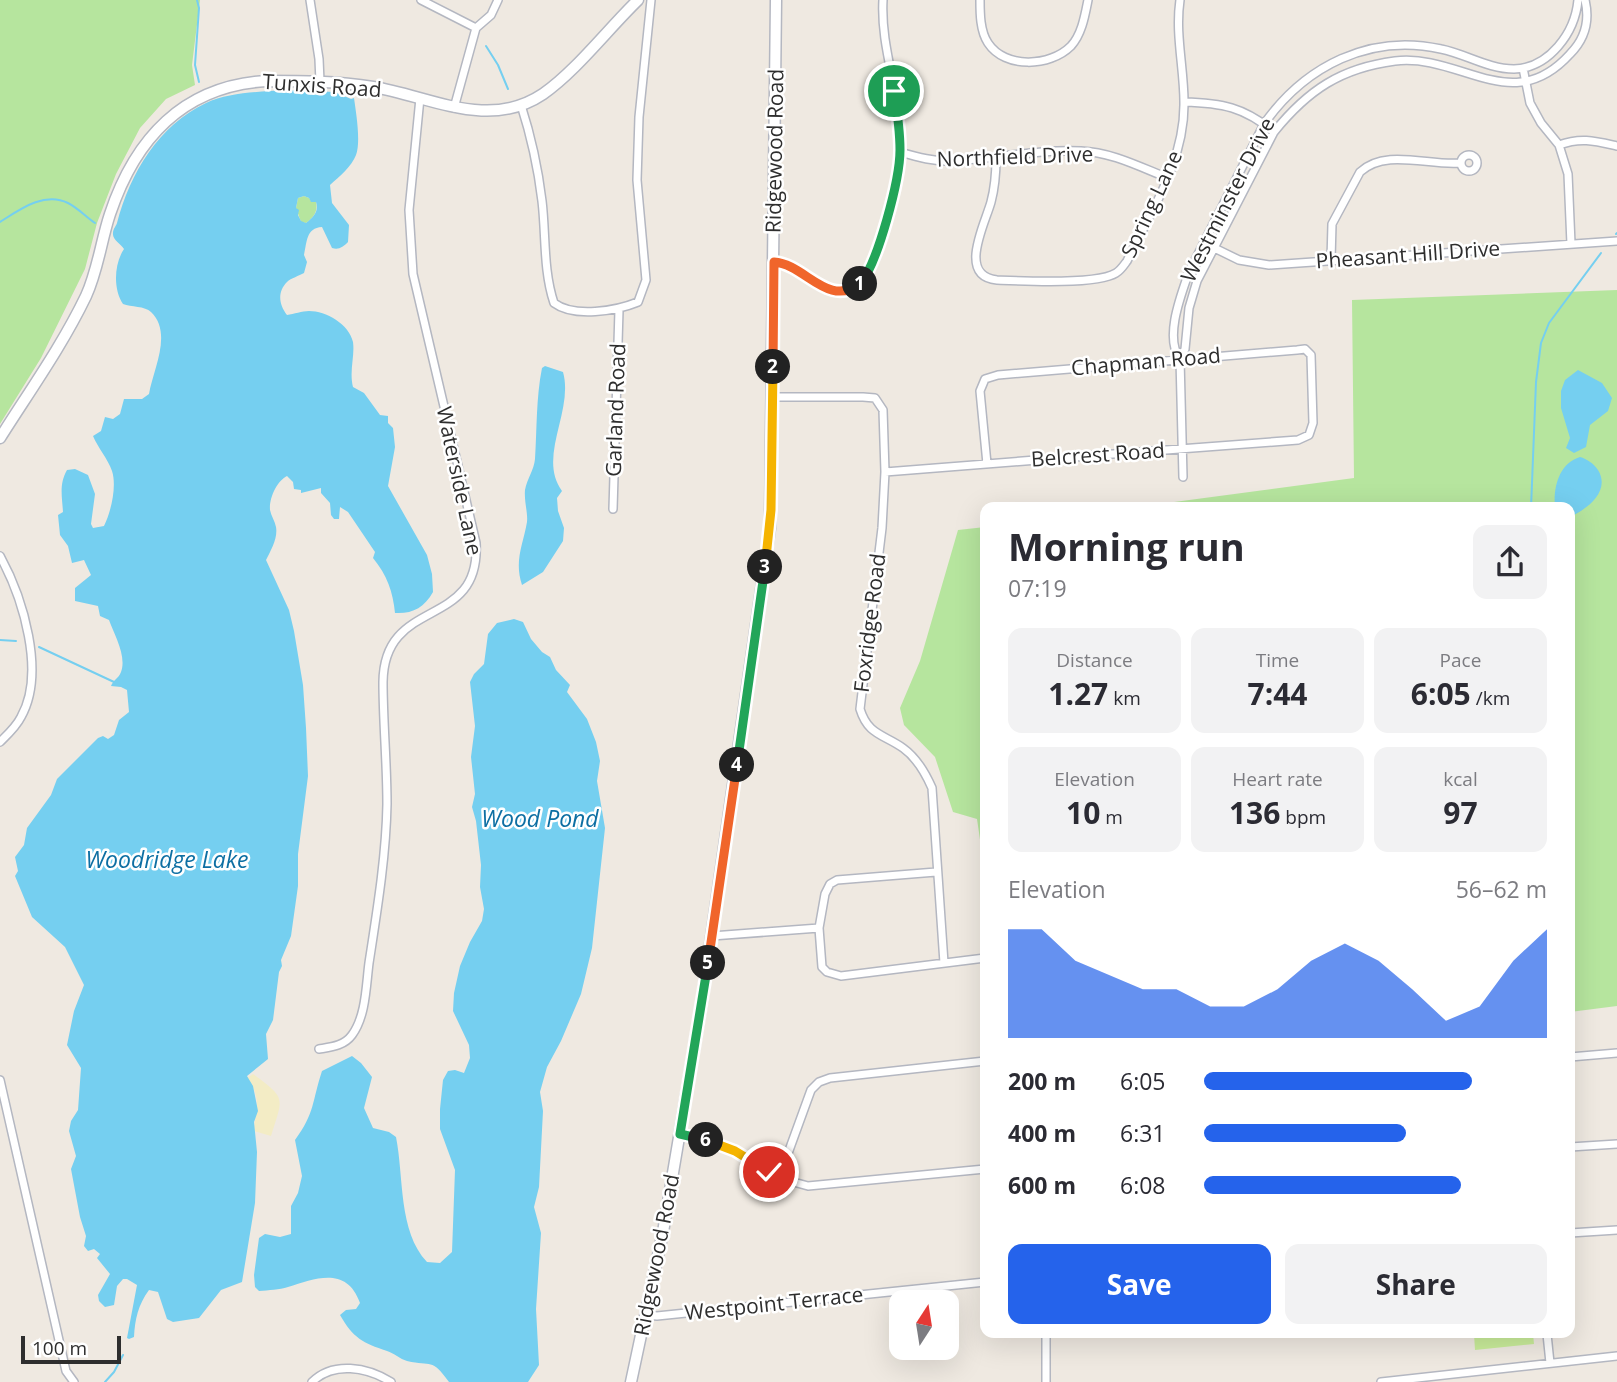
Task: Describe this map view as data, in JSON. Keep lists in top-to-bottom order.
{
  "streets": {
    "main road": ["Tunxis Road", "Ridgewood Road"],
    "street": [
      "Northfield Drive",
      "Westminster Drive",
      "Spring Lane",
      "Pheasant Hill Drive",
      "Chapman Road",
      "Garland Road",
      "Belcrest Road",
      "Waterside Lane",
      "Foxridge Road",
      "Westpoint Terrace"
    ]
  },
  "crossings": [
    ["Tunxis Road", "Waterside Lane"],
    ["Ridgewood Road", "Foxridge Road"],
    ["Ridgewood Road", "Westpoint Terrace"],
    ["Northfield Drive", "Spring Lane"],
    ["Westminster Drive", "Pheasant Hill Drive"],
    ["Westminster Drive", "Chapman Road"],
    ["Westminster Drive", "Belcrest Road"],
    ["Chapman Road", "Belcrest Road"],
    ["Belcrest Road", "Foxridge Road"]
  ],
  "water": ["Wood Pond", "Woodridge Lake"],
  "scale_bar": "100 m",
  "north": "top",
  "page": {
    "pins": [
      "1",
      "2",
      "3",
      "4",
      "5",
      "6"
    ],
    "heading": ["Morning run", "07:19"],
    "stats": [
      ["Distance", "1.27 km"],
      ["Time", "7:44"],
      ["Pace", "6:05 /km"],
      ["Elevation", "10 m"],
      ["Heart rate", "136 bpm"],
      ["kcal", "97"]
    ],
    "chart": ["Elevation", "56–62 m"],
    "list": [
      {
        "name": "200 m",
        "note": "6:05"
      },
      {
        "name": "400 m",
        "note": "6:31"
      },
      {
        "name": "600 m",
        "note": "6:08"
      }
    ],
    "buttons": ["Save", "Share"],
    "scale": "100 m"
  }
}
